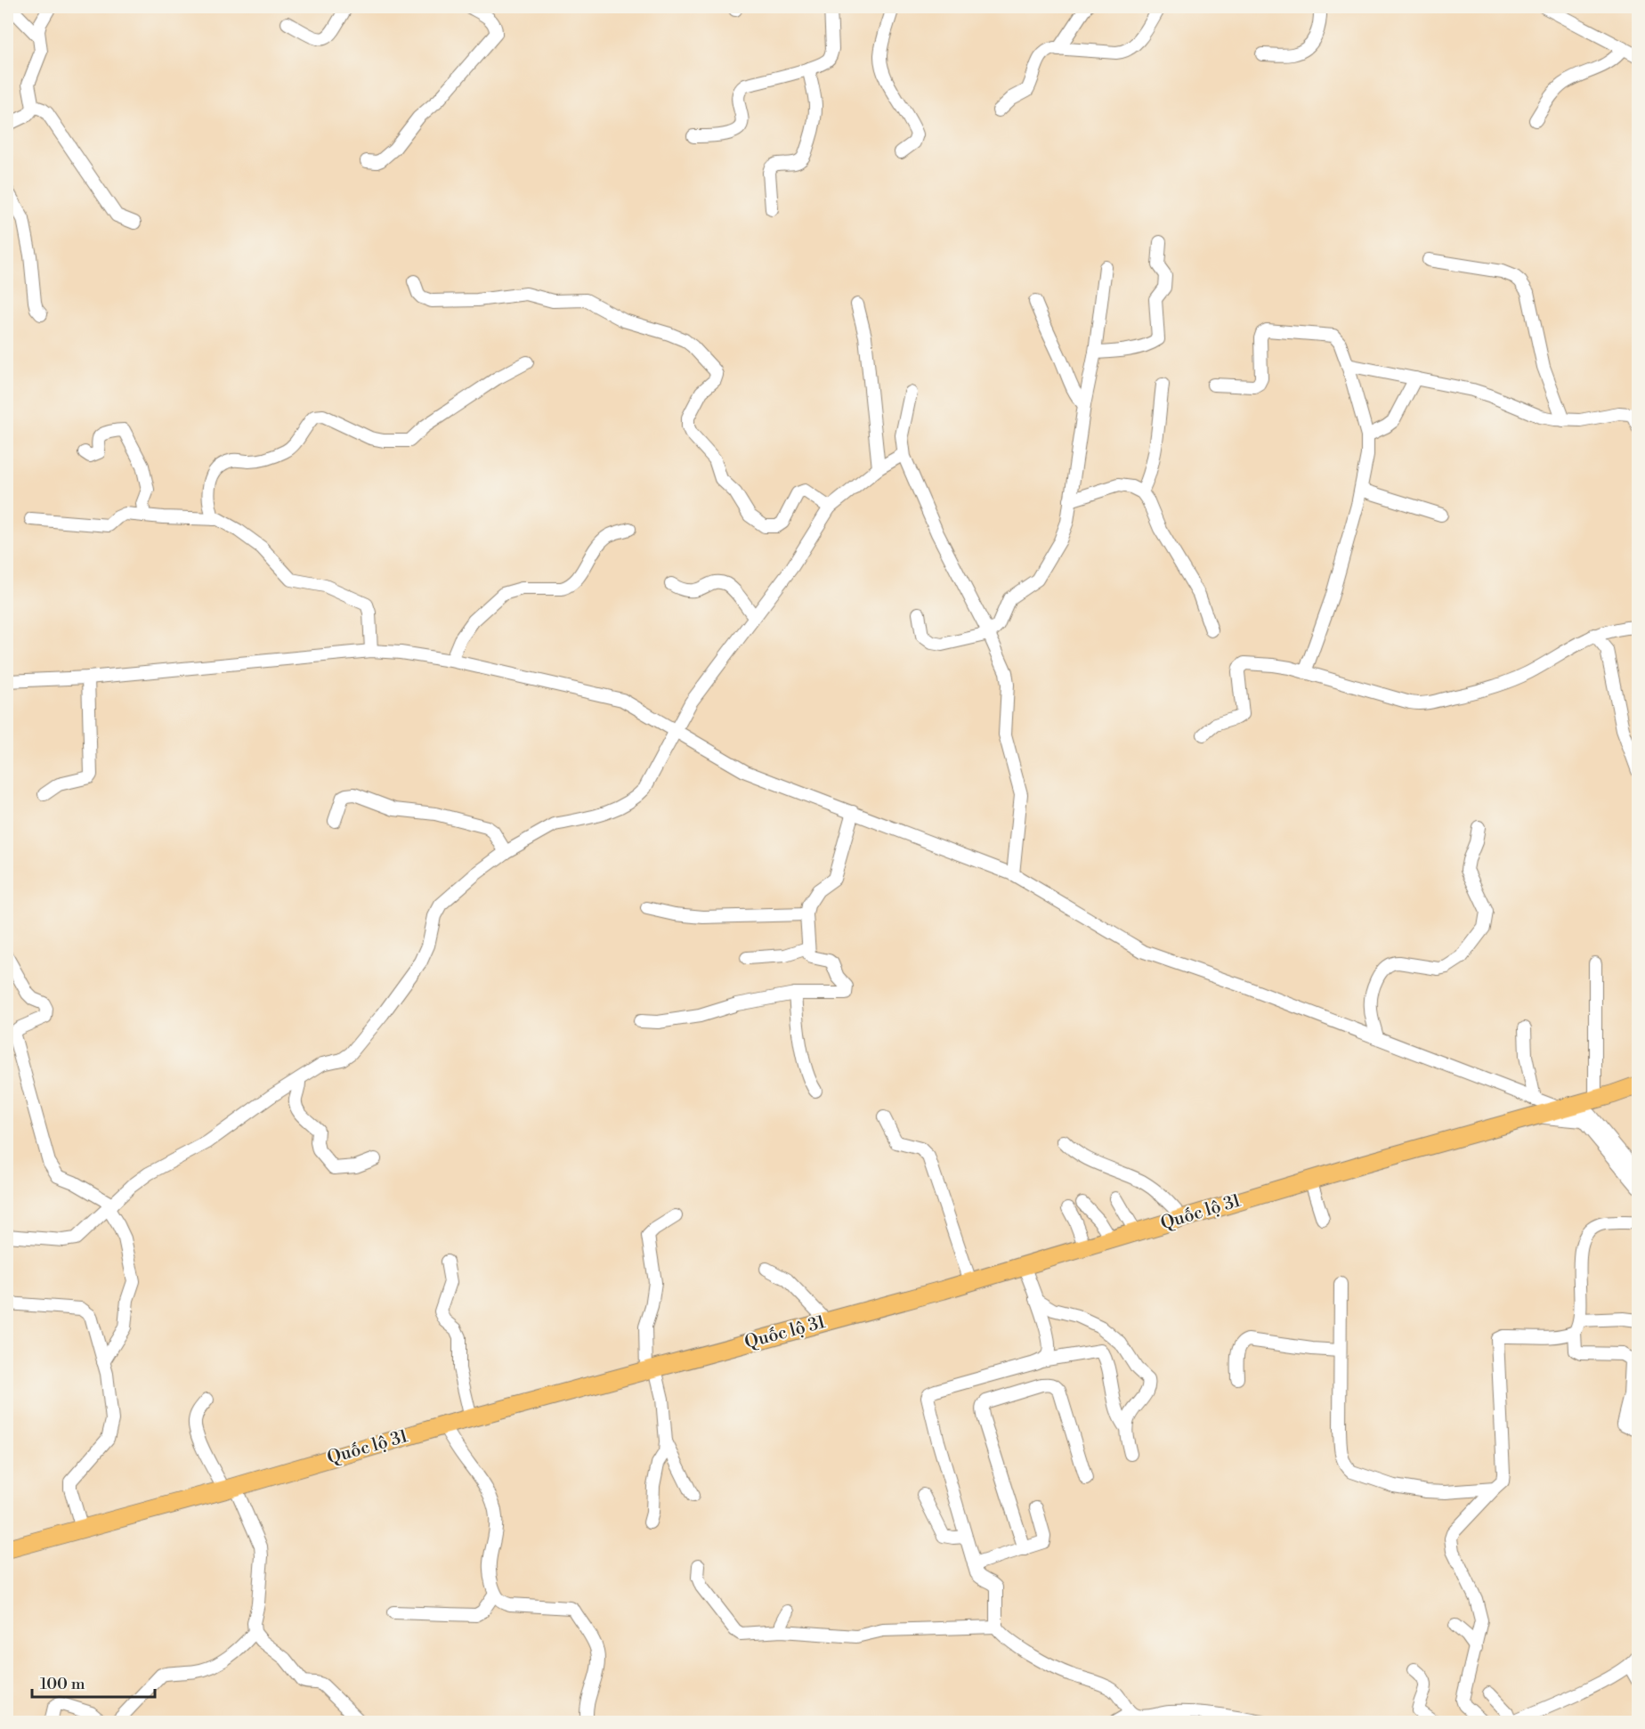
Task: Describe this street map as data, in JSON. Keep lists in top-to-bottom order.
{
  "streets": {
    "highway": ["Quốc lộ 31"]
  },
  "scale_bar": "100 m"
}
